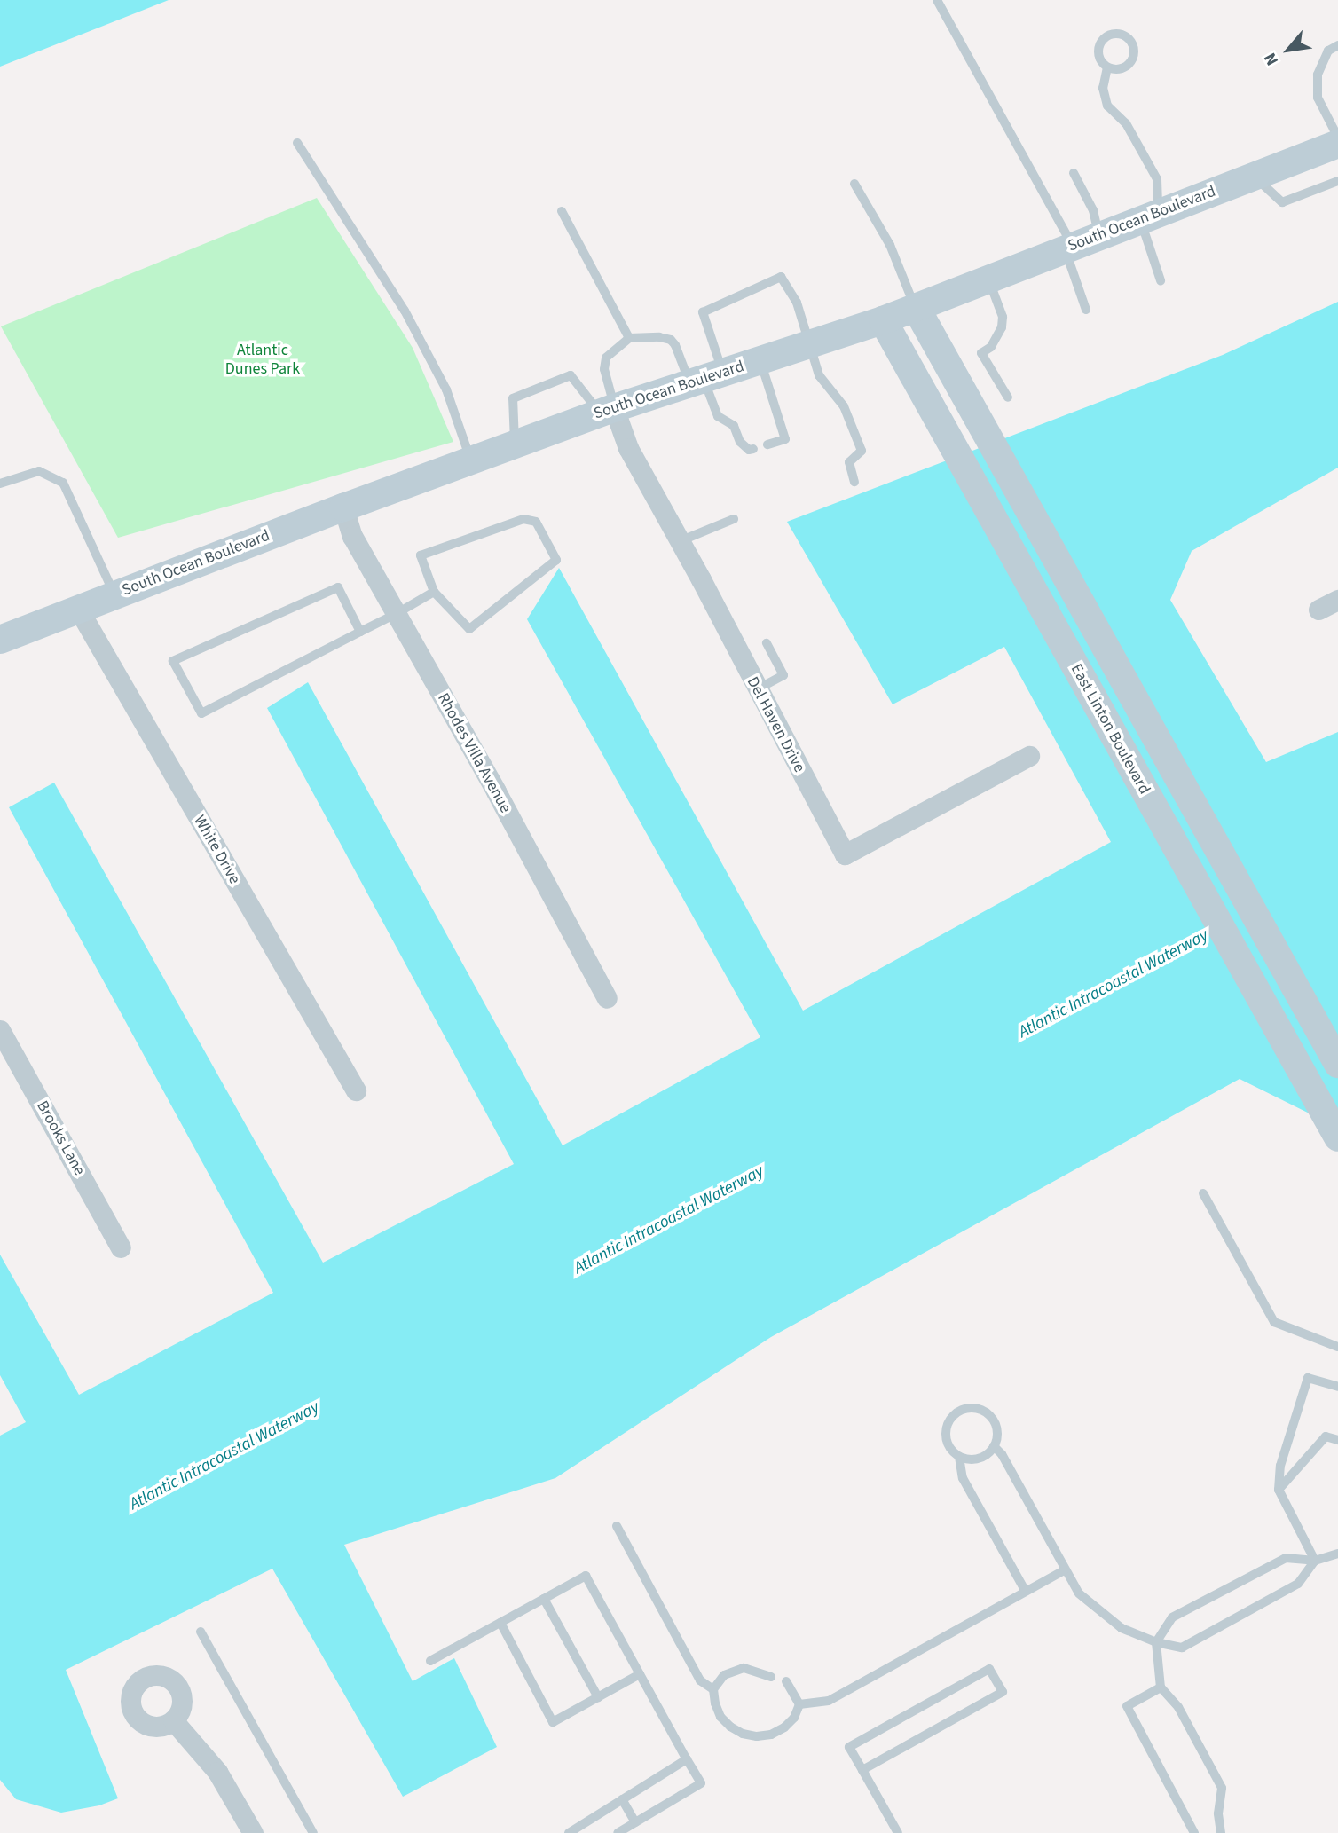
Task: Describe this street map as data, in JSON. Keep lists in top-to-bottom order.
{
  "streets": {
    "main road": ["South Ocean Boulevard", "East Linton Boulevard"],
    "street": [
      "Del Haven Drive",
      "Rhodes Villa Avenue",
      "White Drive",
      "Brooks Lane"
    ]
  },
  "crossings": [
    ["South Ocean Boulevard", "Del Haven Drive"],
    ["South Ocean Boulevard", "East Linton Boulevard"],
    ["South Ocean Boulevard", "Rhodes Villa Avenue"],
    ["South Ocean Boulevard", "White Drive"]
  ],
  "water": ["Atlantic Intracoastal Waterway"],
  "parks": ["Atlantic Dunes Park"],
  "north": "bottom left"
}
